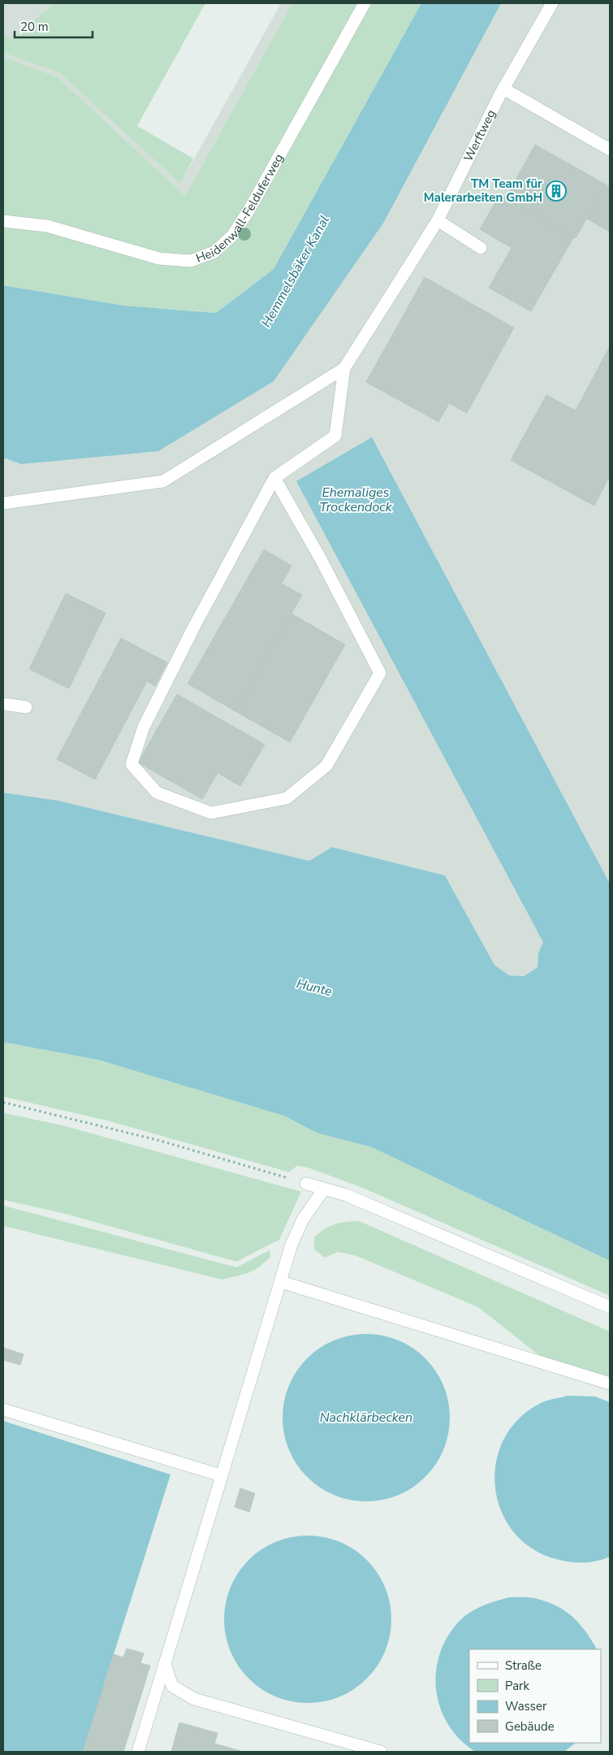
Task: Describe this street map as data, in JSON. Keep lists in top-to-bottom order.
{
  "streets": {
    "street": ["Werftweg", "Heidenwall-Felduferweg"]
  },
  "water": [
    "Hemmelsbäker Kanal",
    "Ehemaliges Trockendock",
    "Hunte",
    "Nachklärbecken"
  ],
  "places": {
    "building": ["TM Team für Malerarbeiten GmbH"]
  },
  "legend": [
    "Straße",
    "Park",
    "Wasser",
    "Gebäude"
  ],
  "scale_bar": "20 m"
}
